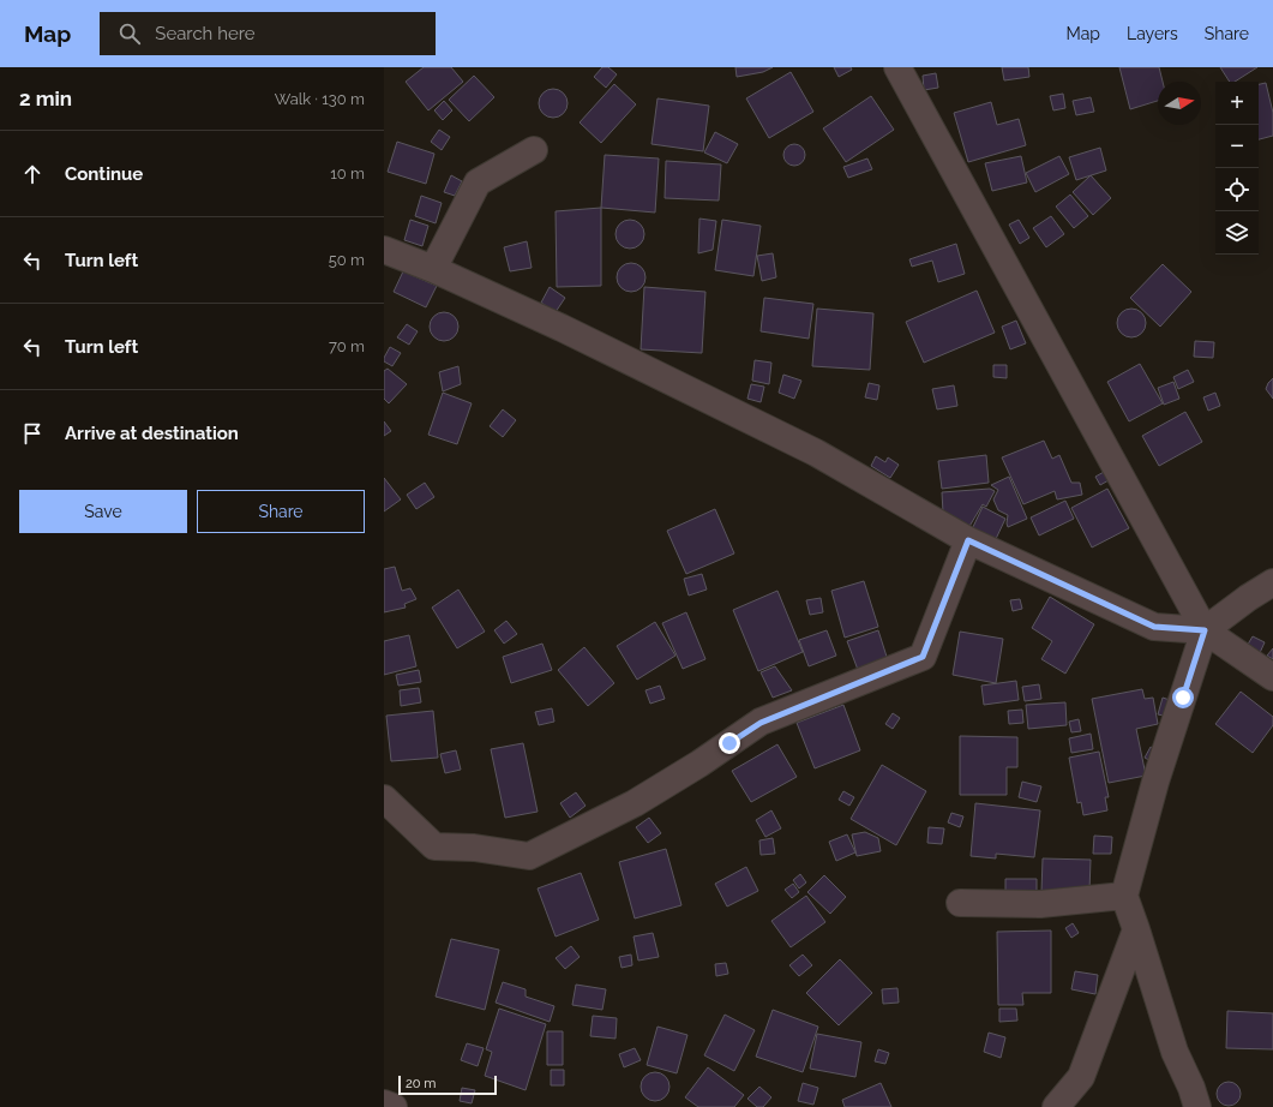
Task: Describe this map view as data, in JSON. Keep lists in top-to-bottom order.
{
  "scale_bar": "20 m",
  "north": "right",
  "page": {
    "header": "Map",
    "search": "Search here",
    "nav": ["Map", "Layers", "Share"],
    "heading": ["2 min", "Walk · 130 m"],
    "map_buttons": ["+", "−"],
    "list": [
      ["Continue", "10 m"],
      ["Turn left", "50 m"],
      ["Turn left", "70 m"],
      "Arrive at destination"
    ],
    "buttons": ["Save", "Share"],
    "scale": "20 m"
  }
}
